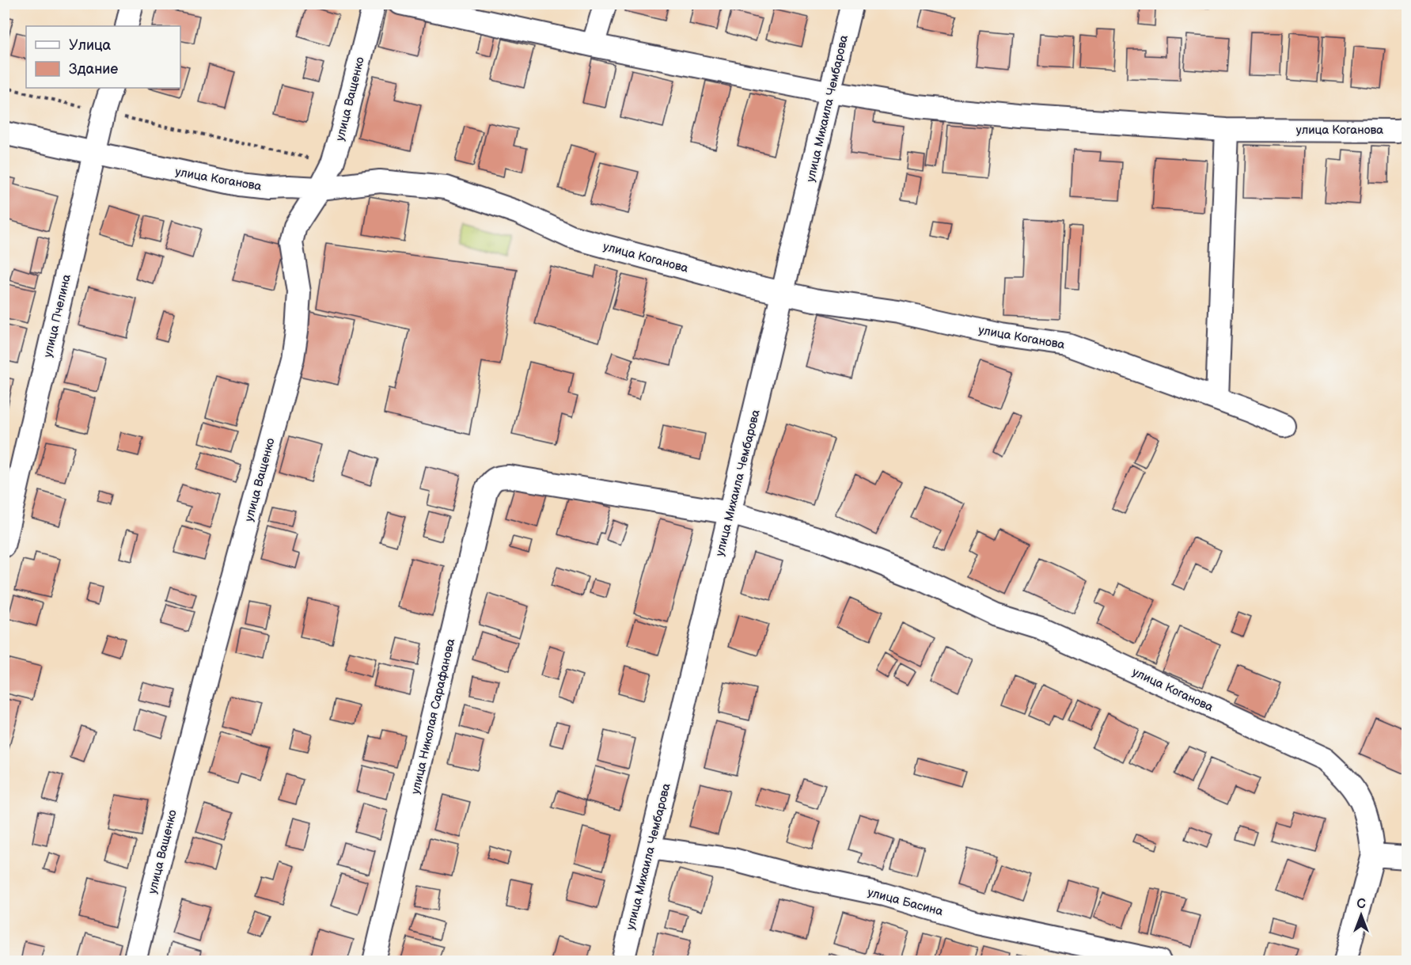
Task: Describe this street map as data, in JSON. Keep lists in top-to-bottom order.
{
  "streets": {
    "street": [
      "улица Ващенко",
      "улица Михаила Чембарова",
      "улица Коганова",
      "улица Пчелина",
      "улица Николая Сарафанова",
      "улица Басина"
    ]
  },
  "crossings": [
    ["улица Ващенко", "улица Коганова"],
    ["улица Михаила Чембарова", "улица Коганова"],
    ["улица Михаила Чембарова", "улица Басина"],
    ["улица Коганова", "улица Пчелина"],
    ["улица Коганова", "улица Николая Сарафанова"]
  ],
  "legend": ["Улица", "Здание"],
  "north": "top"
}
